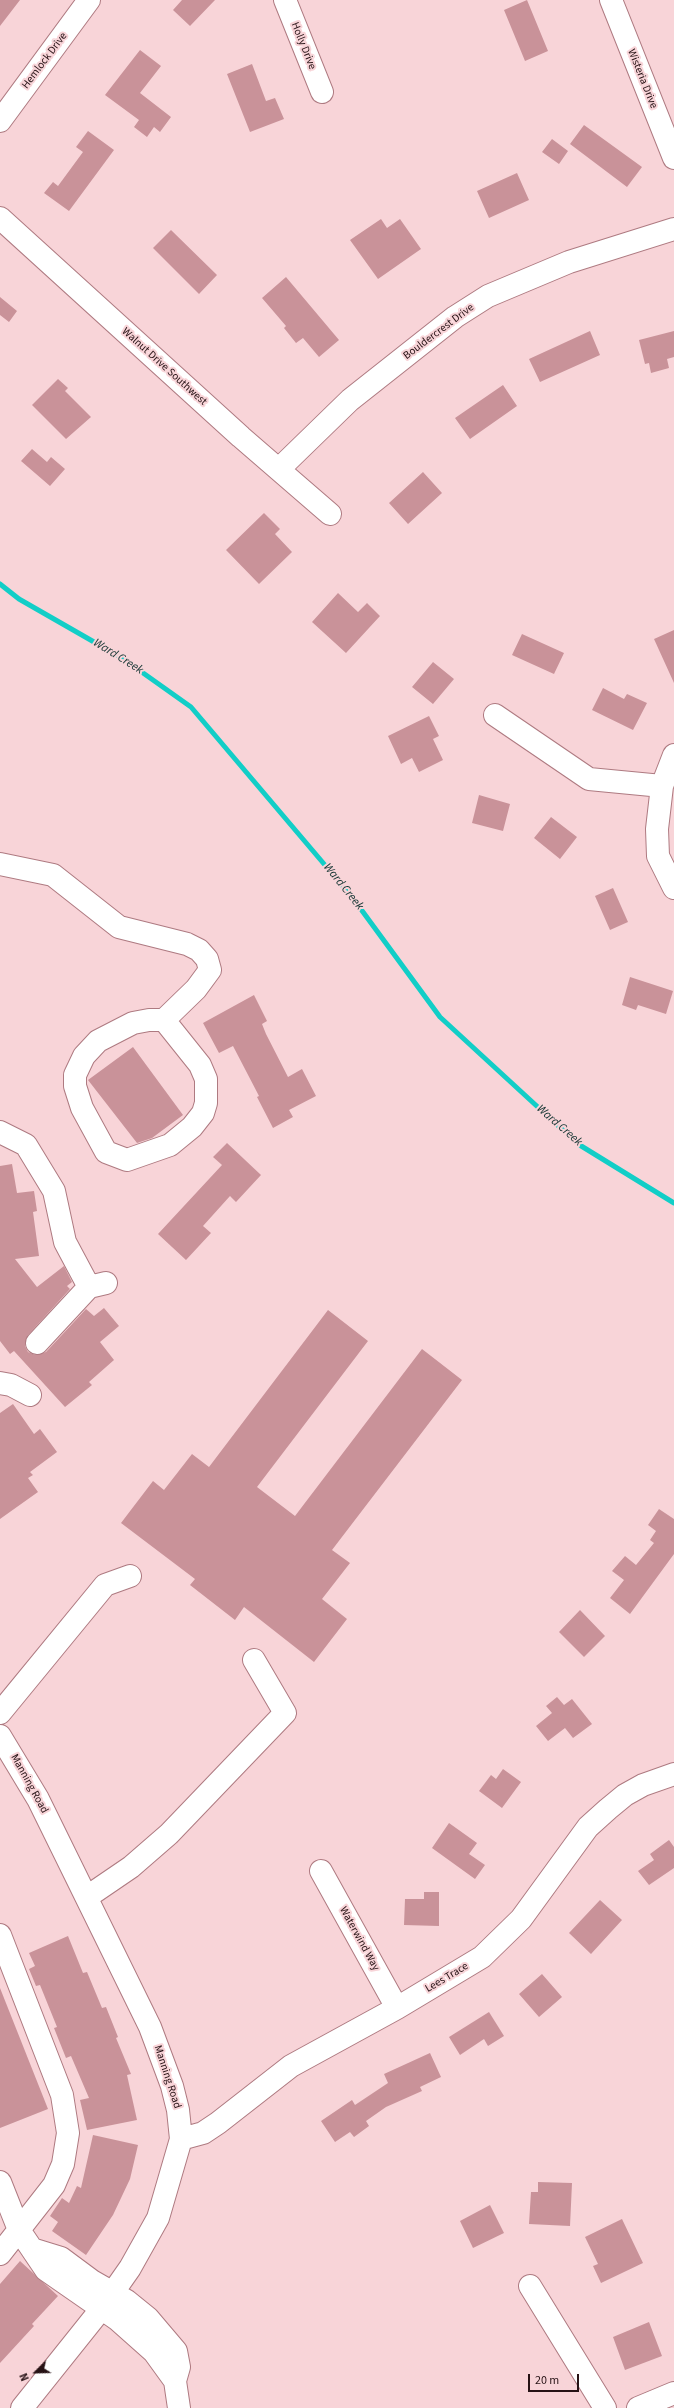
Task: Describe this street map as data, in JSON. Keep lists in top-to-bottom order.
{
  "streets": {
    "street": [
      "Holly Drive",
      "Hemlock Drive",
      "Wisteria Drive",
      "Bouldercrest Drive",
      "Walnut Drive Southwest",
      "Manning Road",
      "Waterwind Way",
      "Lees Trace"
    ]
  },
  "crossings": [
    ["Bouldercrest Drive", "Walnut Drive Southwest"],
    ["Manning Road", "Lees Trace"],
    ["Waterwind Way", "Lees Trace"]
  ],
  "water": ["Ward Creek"],
  "scale_bar": "20 m",
  "north": "bottom left"
}
